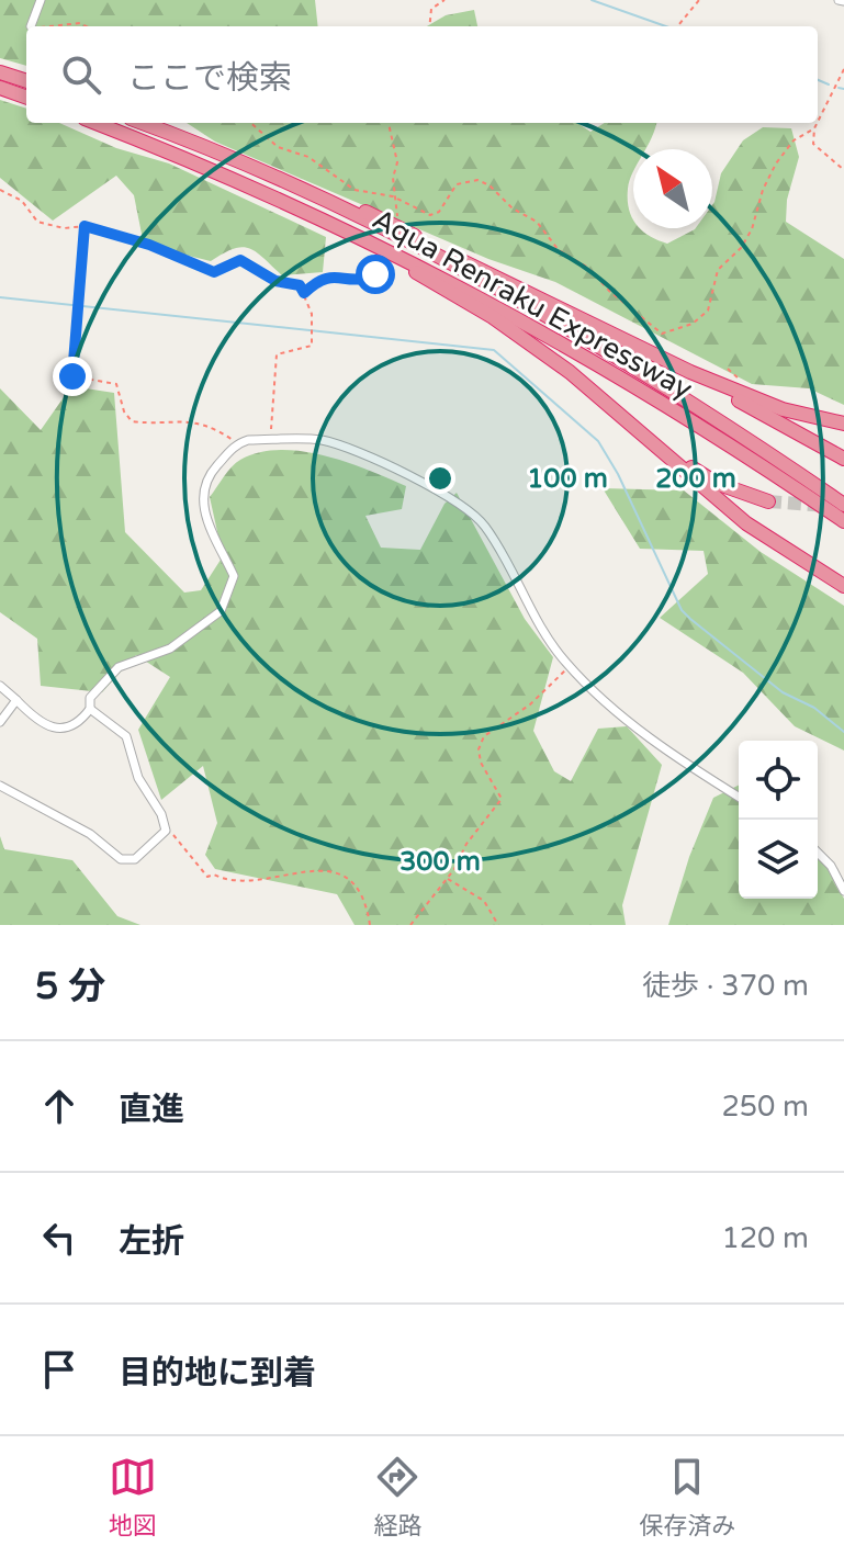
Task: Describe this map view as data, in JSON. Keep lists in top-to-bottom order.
{
  "streets": {
    "highway": ["Aqua Renraku Expressway"]
  },
  "north": "top left",
  "page": {
    "search": "ここで検索",
    "heading": ["5 分", "徒歩 · 370 m"],
    "list": [
      ["直進", "250 m"],
      ["左折", "120 m"],
      "目的地に到着"
    ],
    "nav": ["地図", "経路", "保存済み"]
  },
  "rings": ["100 m", "200 m", "300 m"]
}
